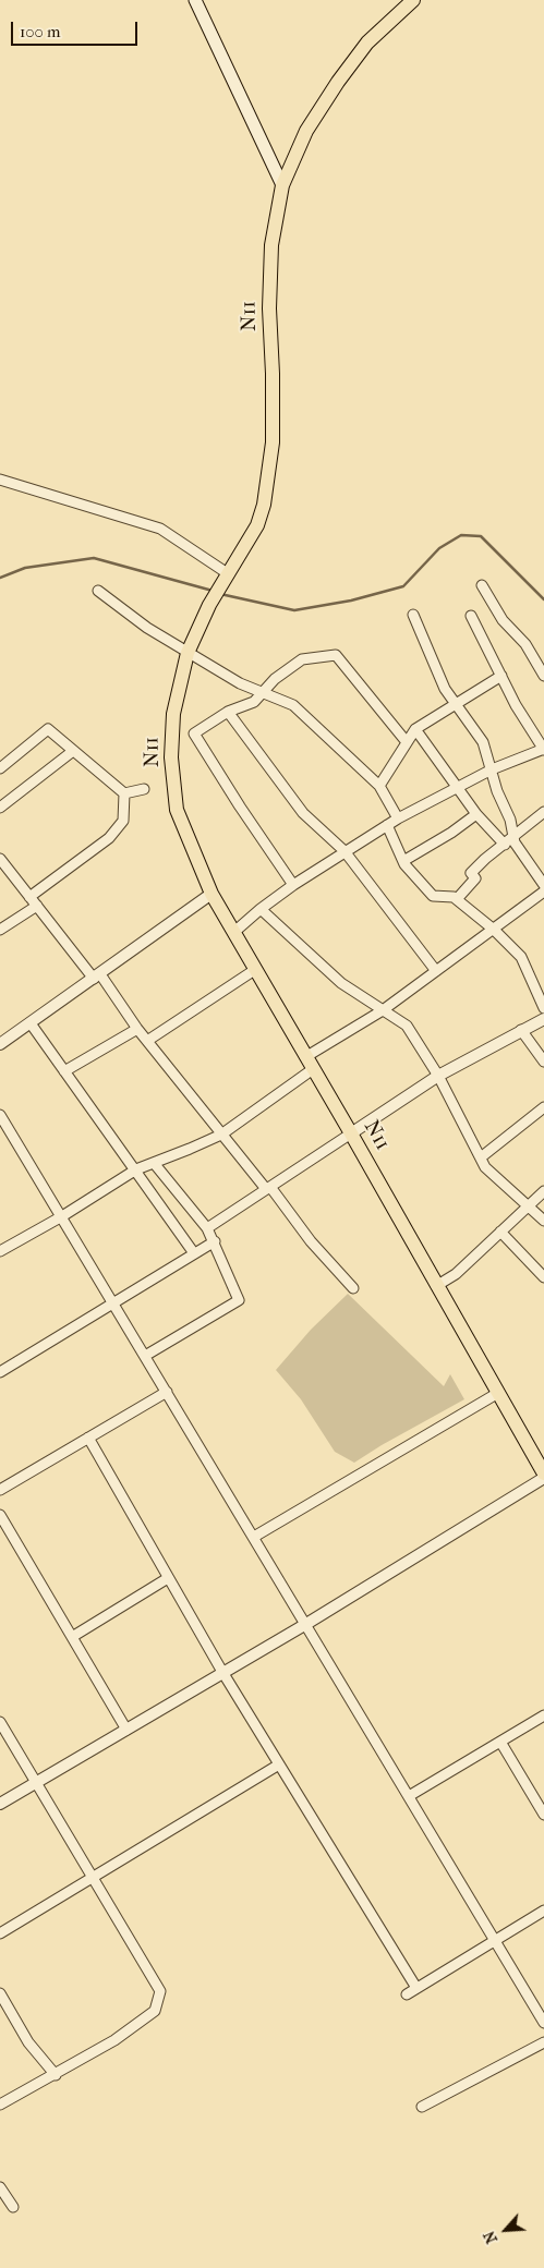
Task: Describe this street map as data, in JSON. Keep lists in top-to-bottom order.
{
  "streets": {
    "main road": ["N11"]
  },
  "scale_bar": "100 m",
  "north": "bottom left"
}
